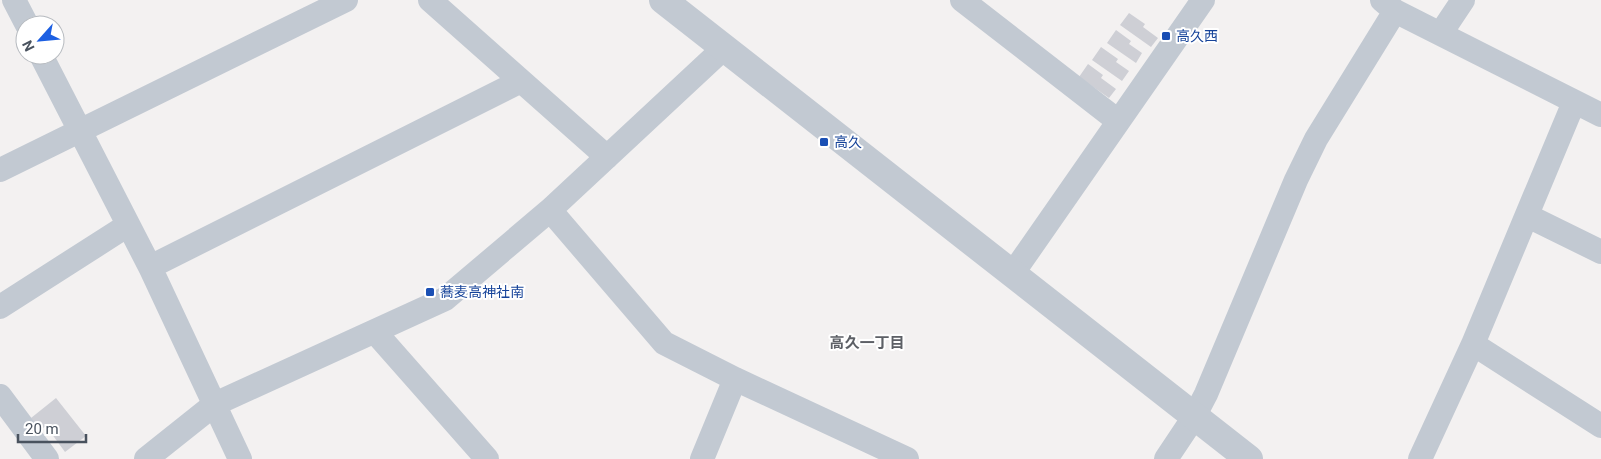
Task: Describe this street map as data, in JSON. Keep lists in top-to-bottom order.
{
  "districts": ["高久一丁目"],
  "places": {
    "transit": ["高久西", "高久", "蕎麦高神社南"]
  },
  "scale_bar": "20 m",
  "north": "bottom left"
}
